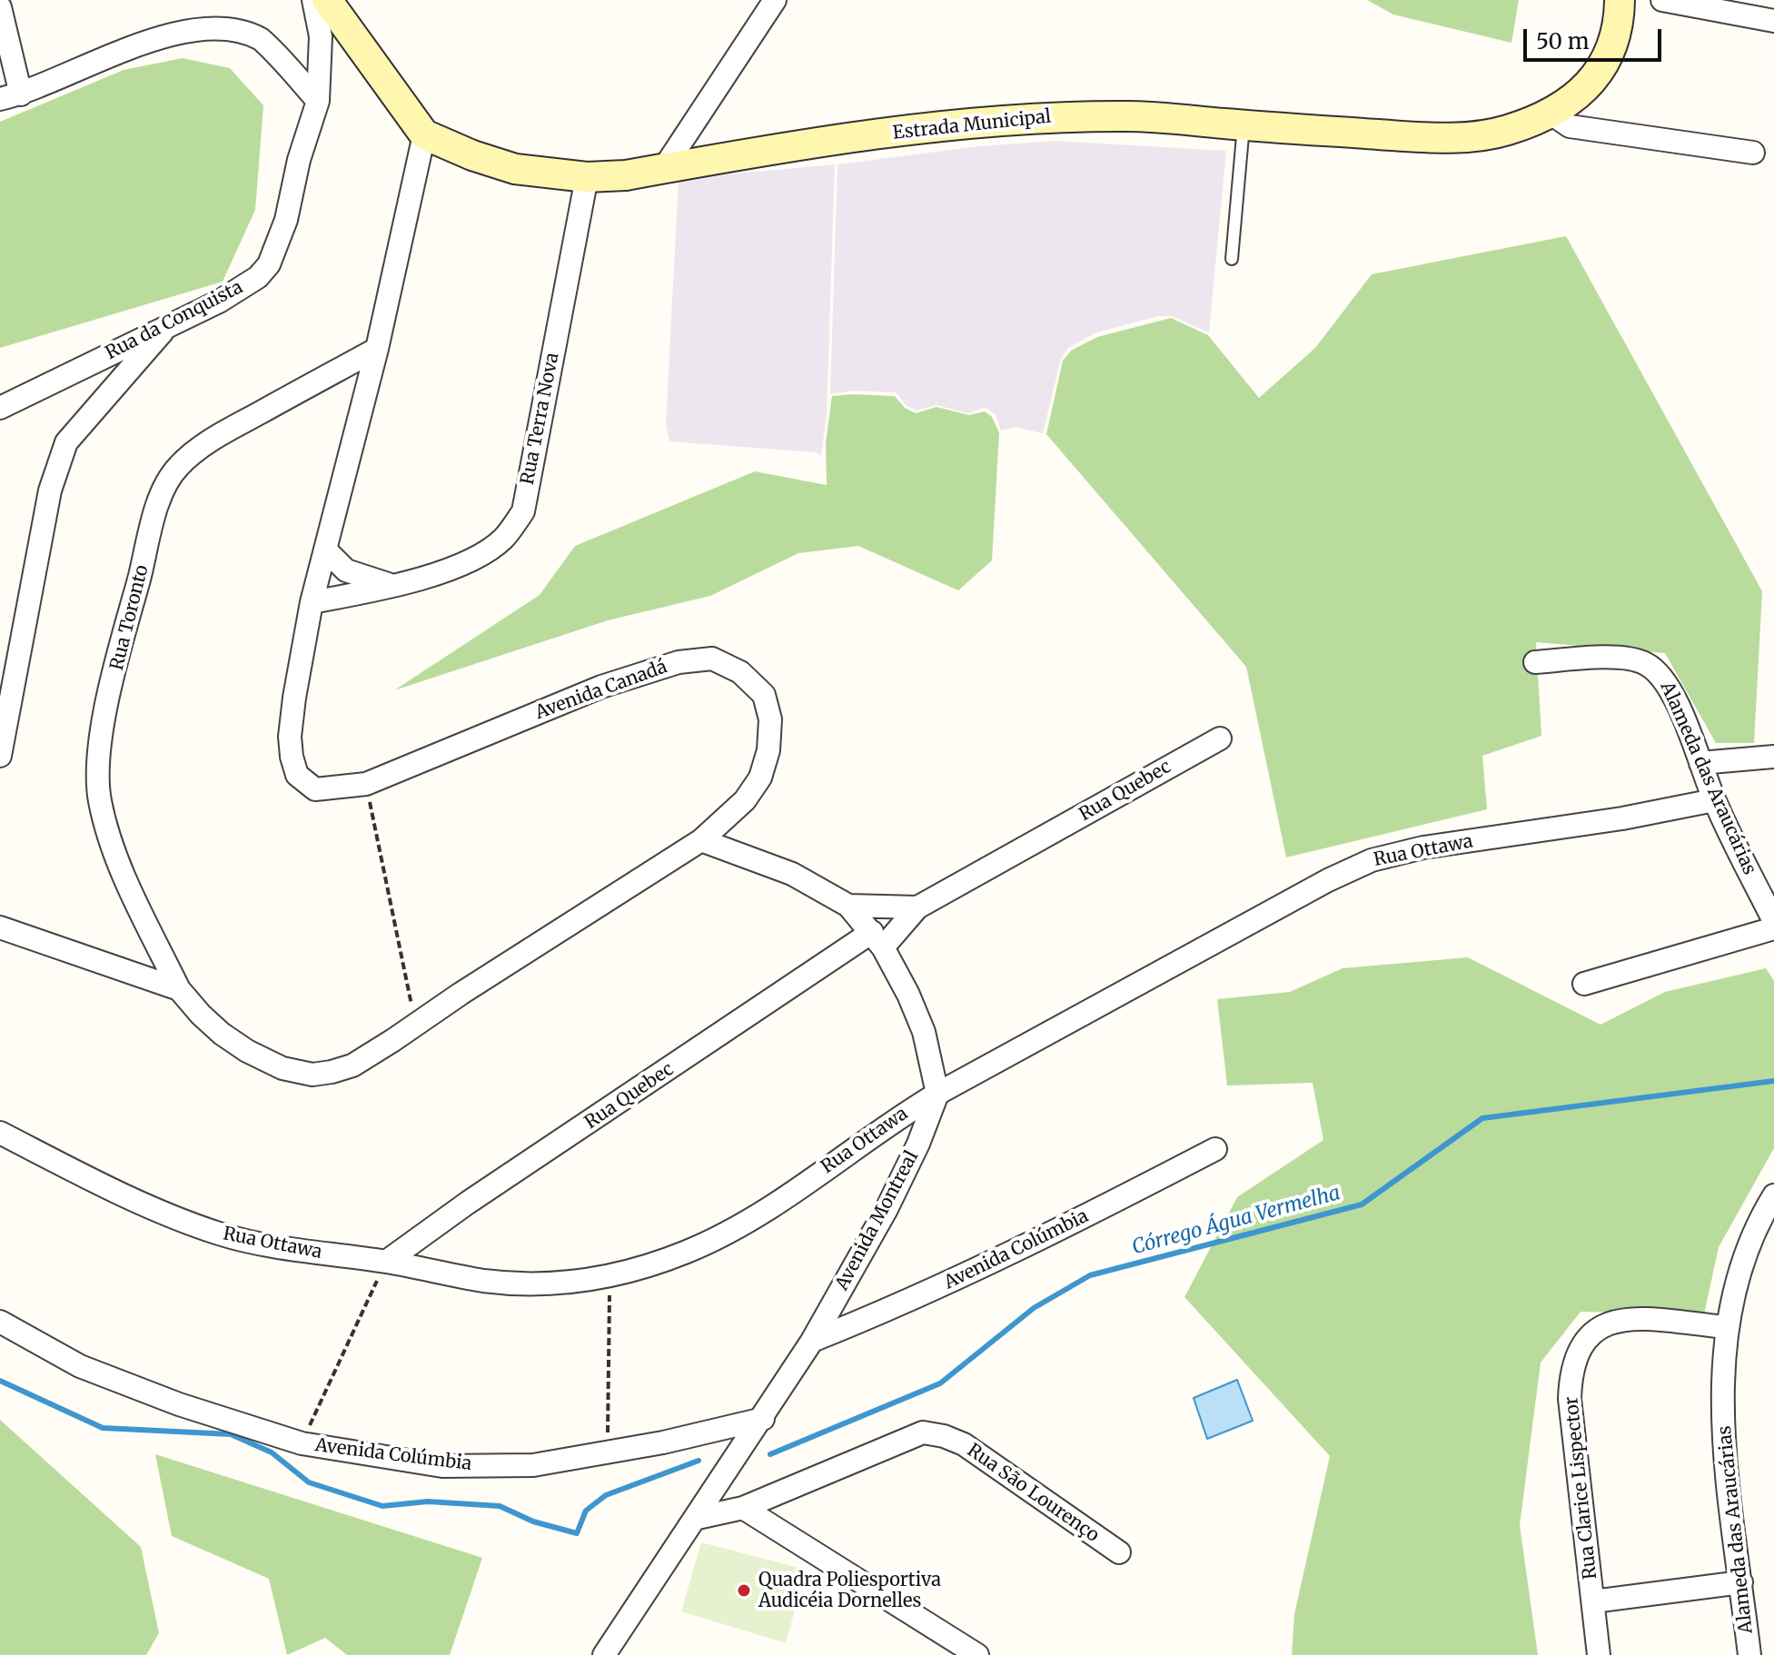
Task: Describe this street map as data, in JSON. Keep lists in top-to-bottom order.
{
  "streets": {
    "main road": ["Estrada Municipal"],
    "street": [
      "Rua da Conquista",
      "Rua Terra Nova",
      "Rua Toronto",
      "Avenida Canadá",
      "Alameda das Araucárias",
      "Rua Quebec",
      "Rua Ottawa",
      "Avenida Montreal",
      "Avenida Colúmbia",
      "Rua Clarice Lispector",
      "Rua São Lourenço"
    ]
  },
  "crossings": [
    ["Estrada Municipal", "Rua Terra Nova"],
    ["Estrada Municipal", "Avenida Canadá"],
    ["Rua Terra Nova", "Avenida Canadá"],
    ["Rua Toronto", "Avenida Canadá"],
    ["Alameda das Araucárias", "Rua Ottawa"],
    ["Alameda das Araucárias", "Rua Clarice Lispector"],
    ["Rua Quebec", "Rua Ottawa"],
    ["Rua Ottawa", "Avenida Montreal"],
    ["Avenida Montreal", "Avenida Colúmbia"],
    ["Avenida Montreal", "Rua São Lourenço"]
  ],
  "water": ["Córrego Água Vermelha"],
  "places": ["Quadra Poliesportiva Audicéia Dornelles"],
  "scale_bar": "50 m"
}
